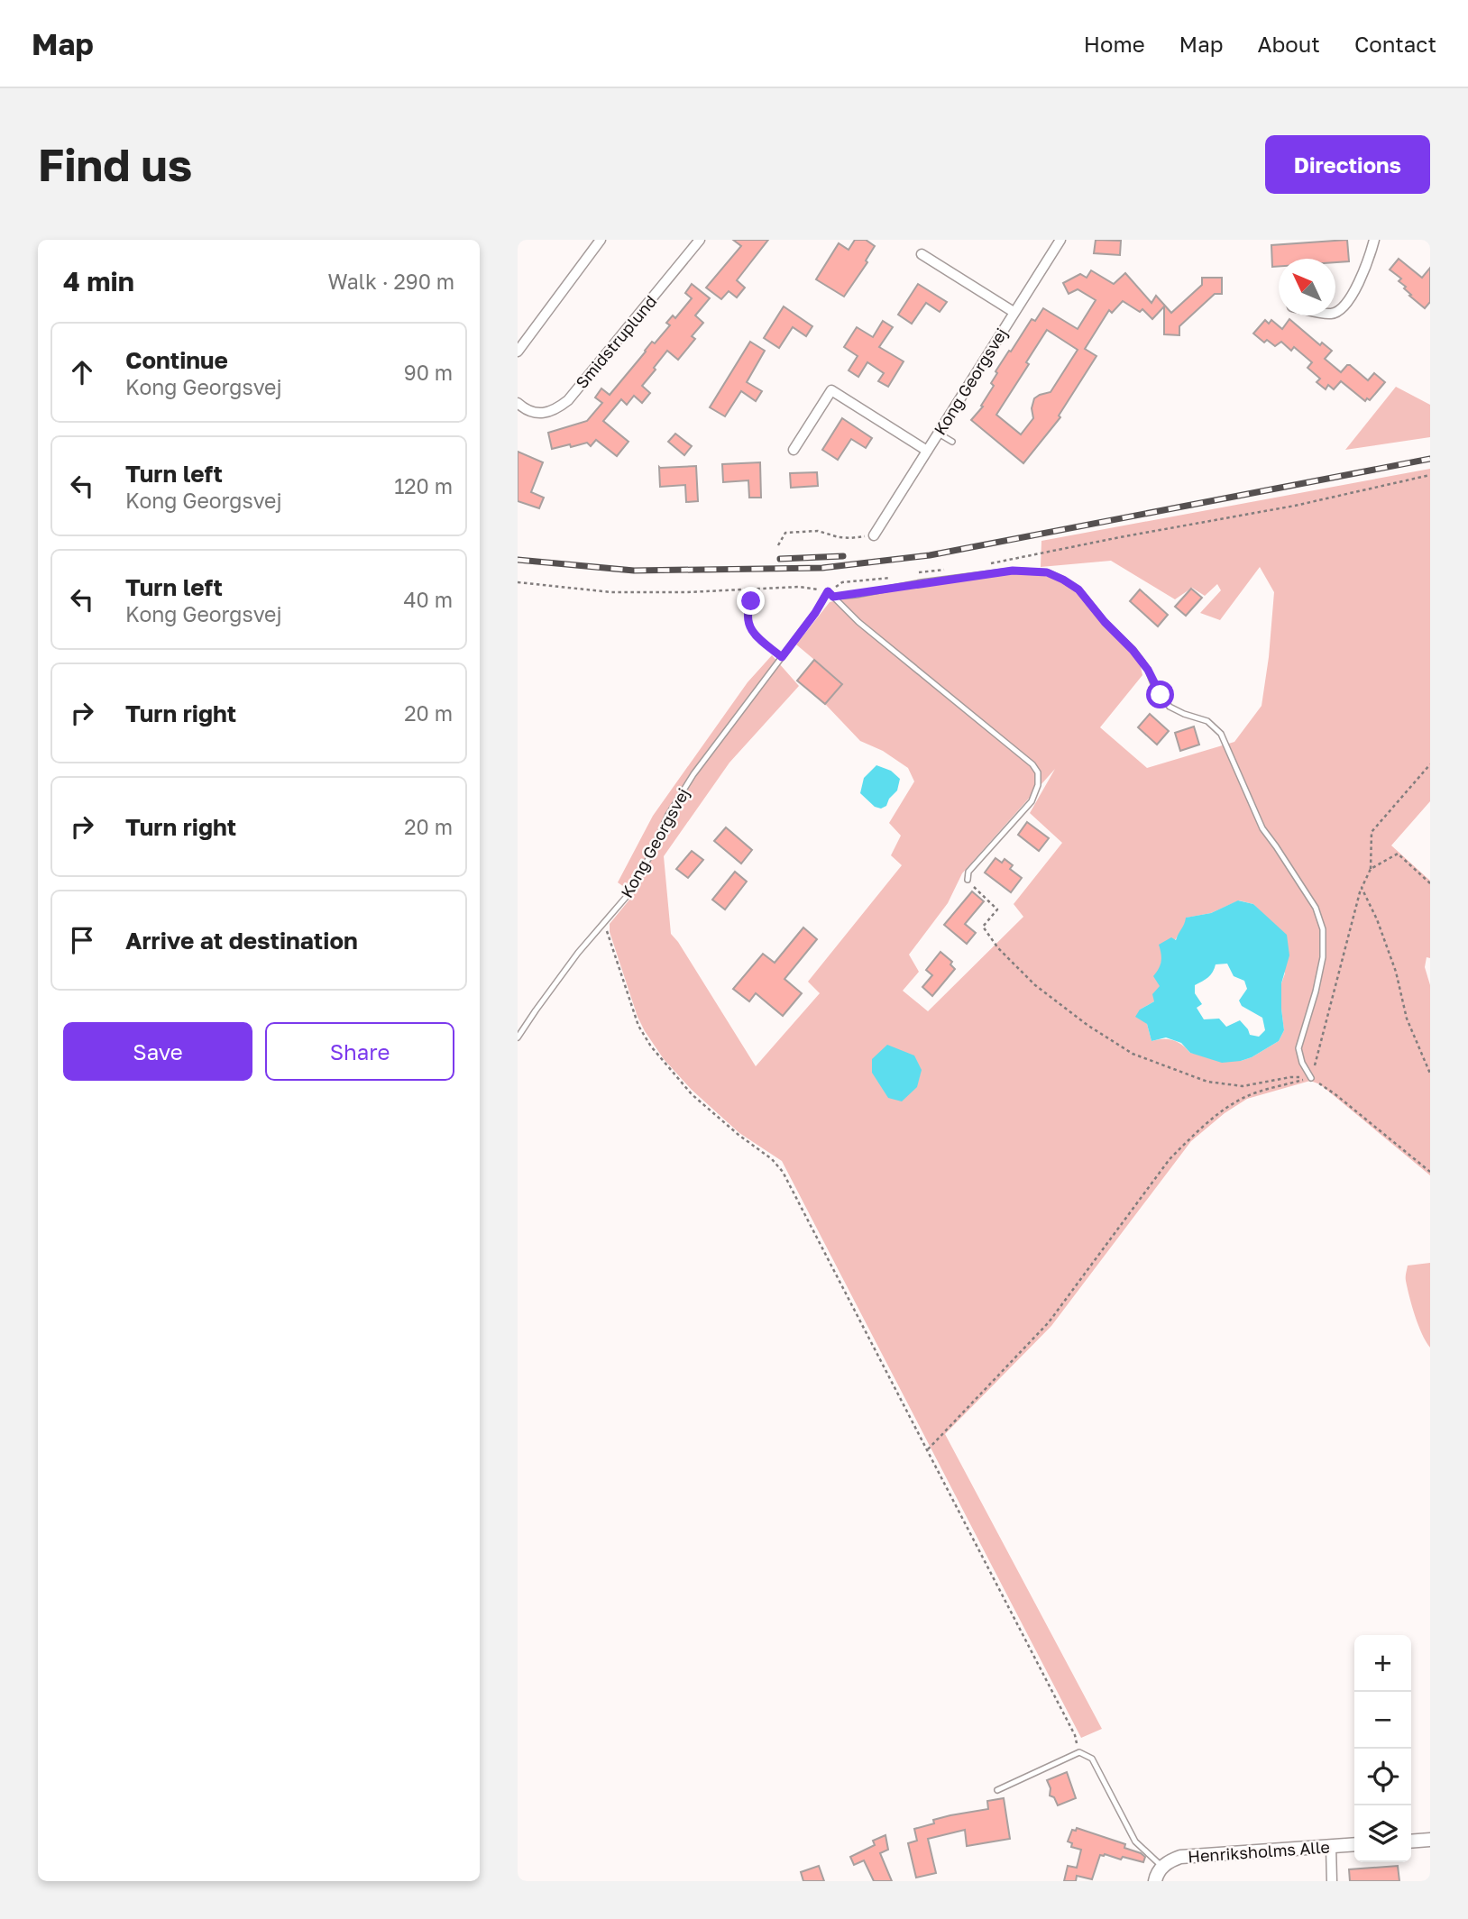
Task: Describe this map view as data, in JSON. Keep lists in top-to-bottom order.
{
  "streets": {
    "street": ["Smidstruplund", "Kong Georgsvej", "Henriksholms Alle"]
  },
  "north": "top left",
  "page": {
    "header": "Map",
    "nav": [
      "Home",
      "Map",
      "About",
      "Contact"
    ],
    "buttons": [
      "Directions",
      ["Save", "Share"]
    ],
    "title": "Find us",
    "heading": ["4 min", "Walk · 290 m"],
    "list": [
      ["Continue", "Kong Georgsvej", "90 m"],
      ["Turn left", "Kong Georgsvej", "120 m"],
      ["Turn left", "Kong Georgsvej", "40 m"],
      ["Turn right", "20 m"],
      ["Turn right", "20 m"],
      "Arrive at destination"
    ],
    "map_buttons": ["+", "−"]
  }
}
